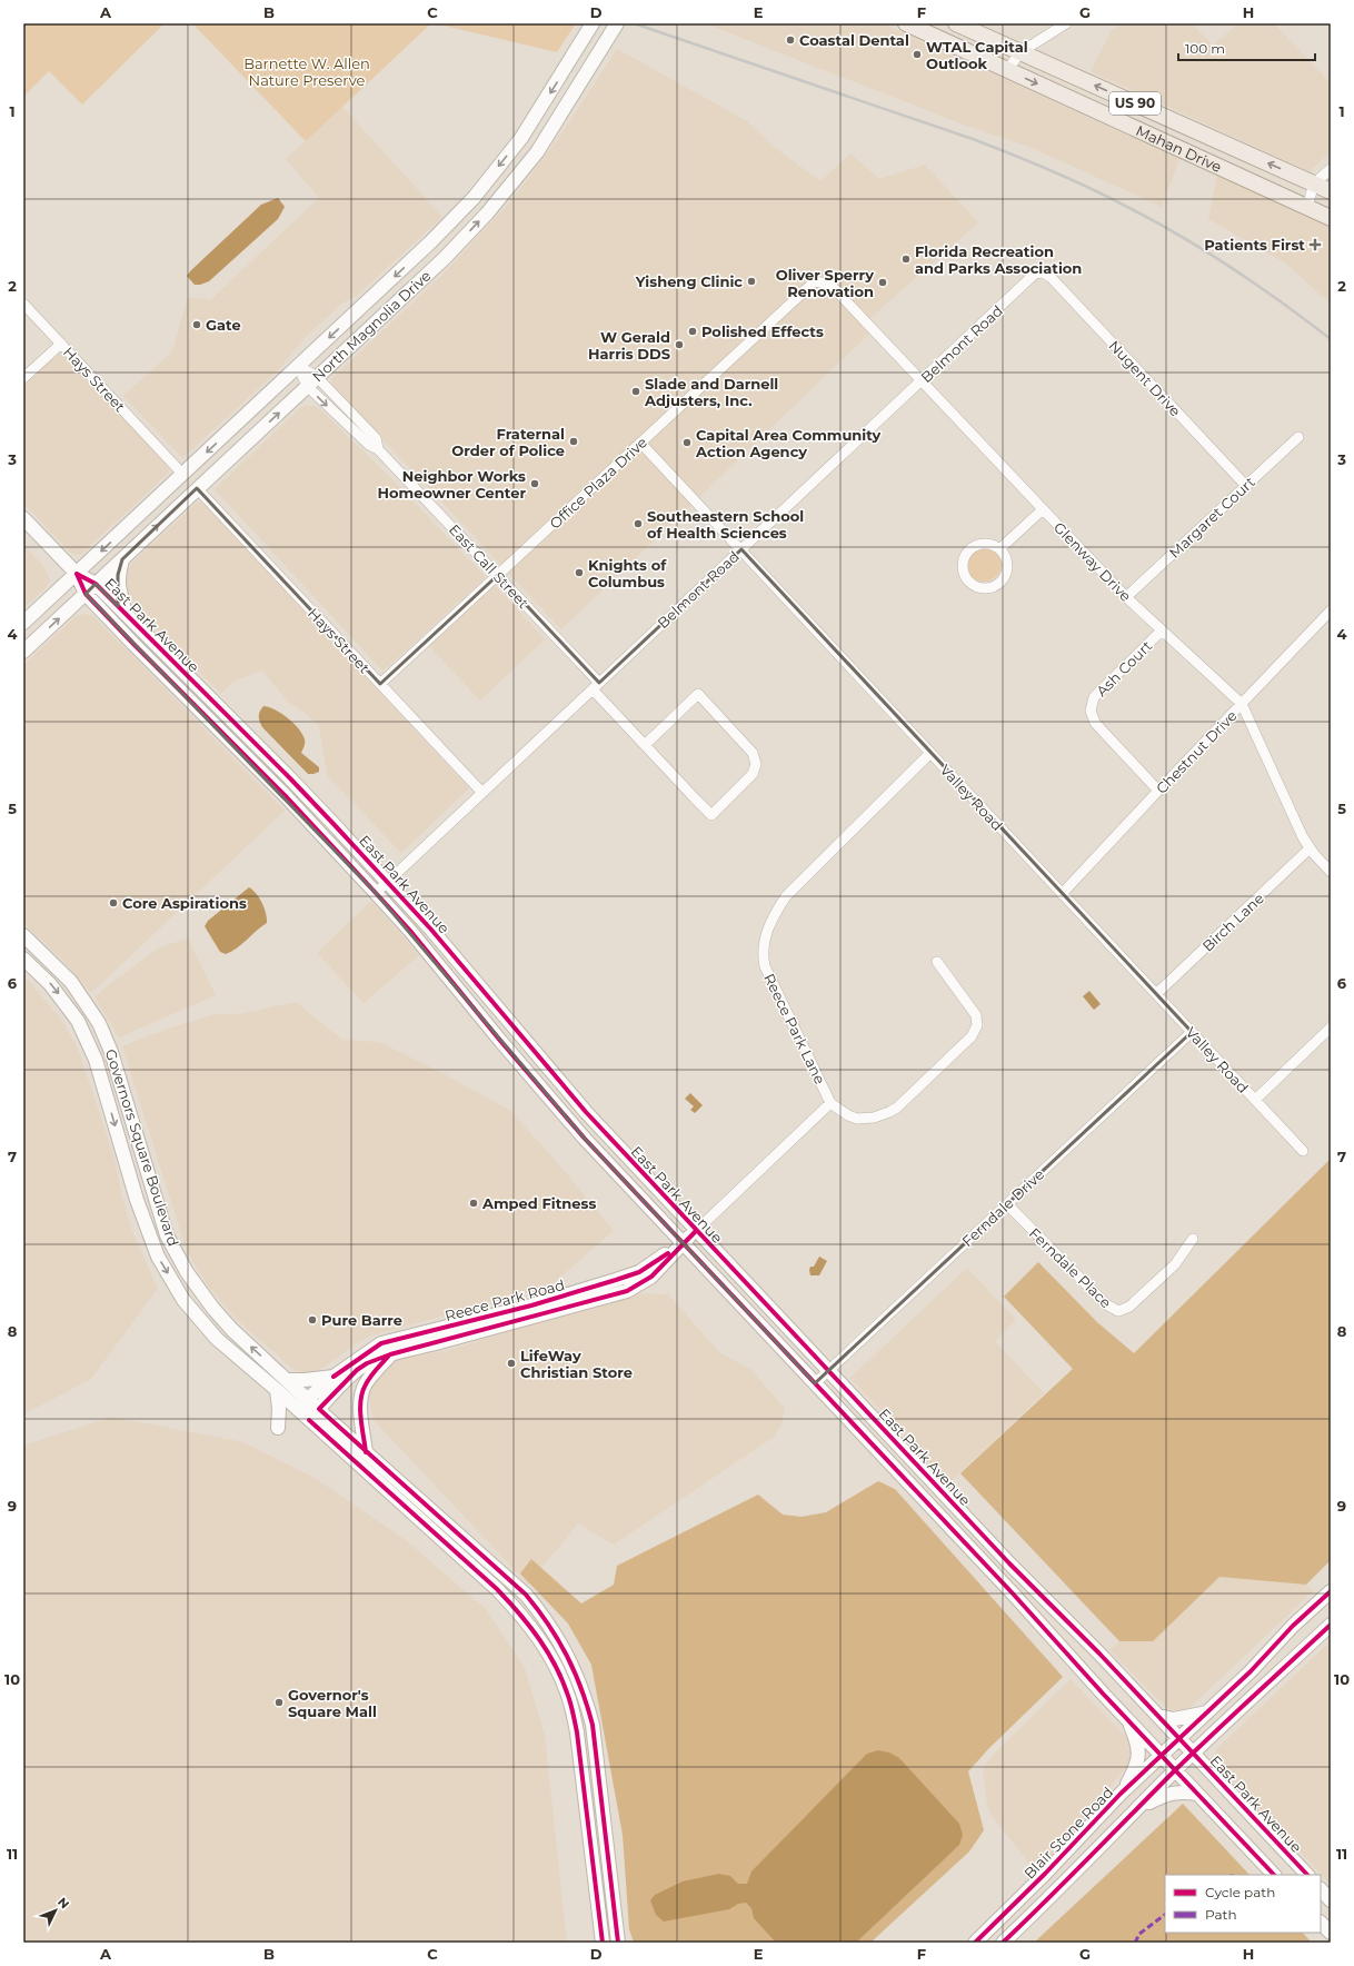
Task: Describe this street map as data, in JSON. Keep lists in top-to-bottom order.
{
  "streets": {
    "main road": [
      "US 90",
      "Mahan Drive",
      "North Magnolia Drive",
      "East Park Avenue",
      "Governors Square Boulevard",
      "Reece Park Road",
      "Blair Stone Road"
    ],
    "street": [
      "Belmont Road",
      "Nugent Drive",
      "Hays Street",
      "Office Plaza Drive",
      "Margaret Court",
      "Glenway Drive",
      "East Call Street",
      "Ash Court",
      "Chestnut Drive",
      "Valley Road",
      "Birch Lane",
      "Reece Park Lane",
      "Ferndale Drive",
      "Ferndale Place"
    ]
  },
  "crossings": [
    ["North Magnolia Drive", "Hays Street"],
    ["North Magnolia Drive", "East Call Street"],
    ["North Magnolia Drive", "East Park Avenue"],
    ["Belmont Road", "Nugent Drive"],
    ["Belmont Road", "Hays Street"],
    ["Belmont Road", "Glenway Drive"],
    ["Belmont Road", "East Call Street"],
    ["Belmont Road", "East Park Avenue"],
    ["Belmont Road", "Valley Road"],
    ["Nugent Drive", "Margaret Court"],
    ["Hays Street", "Office Plaza Drive"],
    ["Office Plaza Drive", "Glenway Drive"],
    ["Office Plaza Drive", "East Call Street"],
    ["Office Plaza Drive", "Valley Road"],
    ["Margaret Court", "Glenway Drive"],
    ["Glenway Drive", "Ash Court"],
    ["Glenway Drive", "Chestnut Drive"],
    ["Glenway Drive", "Birch Lane"],
    ["East Park Avenue", "Ferndale Drive"],
    ["East Park Avenue", "Reece Park Road"],
    ["East Park Avenue", "Blair Stone Road"],
    ["Ash Court", "Chestnut Drive"],
    ["Chestnut Drive", "Valley Road"],
    ["Valley Road", "Birch Lane"],
    ["Valley Road", "Reece Park Lane"],
    ["Valley Road", "Ferndale Drive"],
    ["Governors Square Boulevard", "Reece Park Road"],
    ["Ferndale Drive", "Ferndale Place"]
  ],
  "parks": ["Barnette W. Allen Nature Preserve"],
  "places": {
    "other": [
      "Coastal Dental",
      "WTAL Capital Outlook",
      "Florida Recreation and Parks Association",
      "Yisheng Clinic",
      "Oliver Sperry Renovation",
      "Gate",
      "Polished Effects",
      "W Gerald Harris DDS",
      "Slade and Darnell Adjusters, Inc.",
      "Fraternal Order of Police",
      "Capital Area Community Action Agency",
      "Neighbor Works Homeowner Center",
      "Southeastern School of Health Sciences",
      "Knights of Columbus",
      "Core Aspirations",
      "Amped Fitness",
      "Pure Barre",
      "LifeWay Christian Store",
      "Governor's Square Mall"
    ],
    "health": ["Patients First"]
  },
  "legend": ["Cycle path", "Path"],
  "scale_bar": "100 m",
  "north": "top right",
  "grid": {
    "columns": [
      "A",
      "B",
      "C",
      "D",
      "E",
      "F",
      "G",
      "H"
    ],
    "rows": [
      "1",
      "2",
      "3",
      "4",
      "5",
      "6",
      "7",
      "8",
      "9",
      "10",
      "11"
    ]
  }
}
